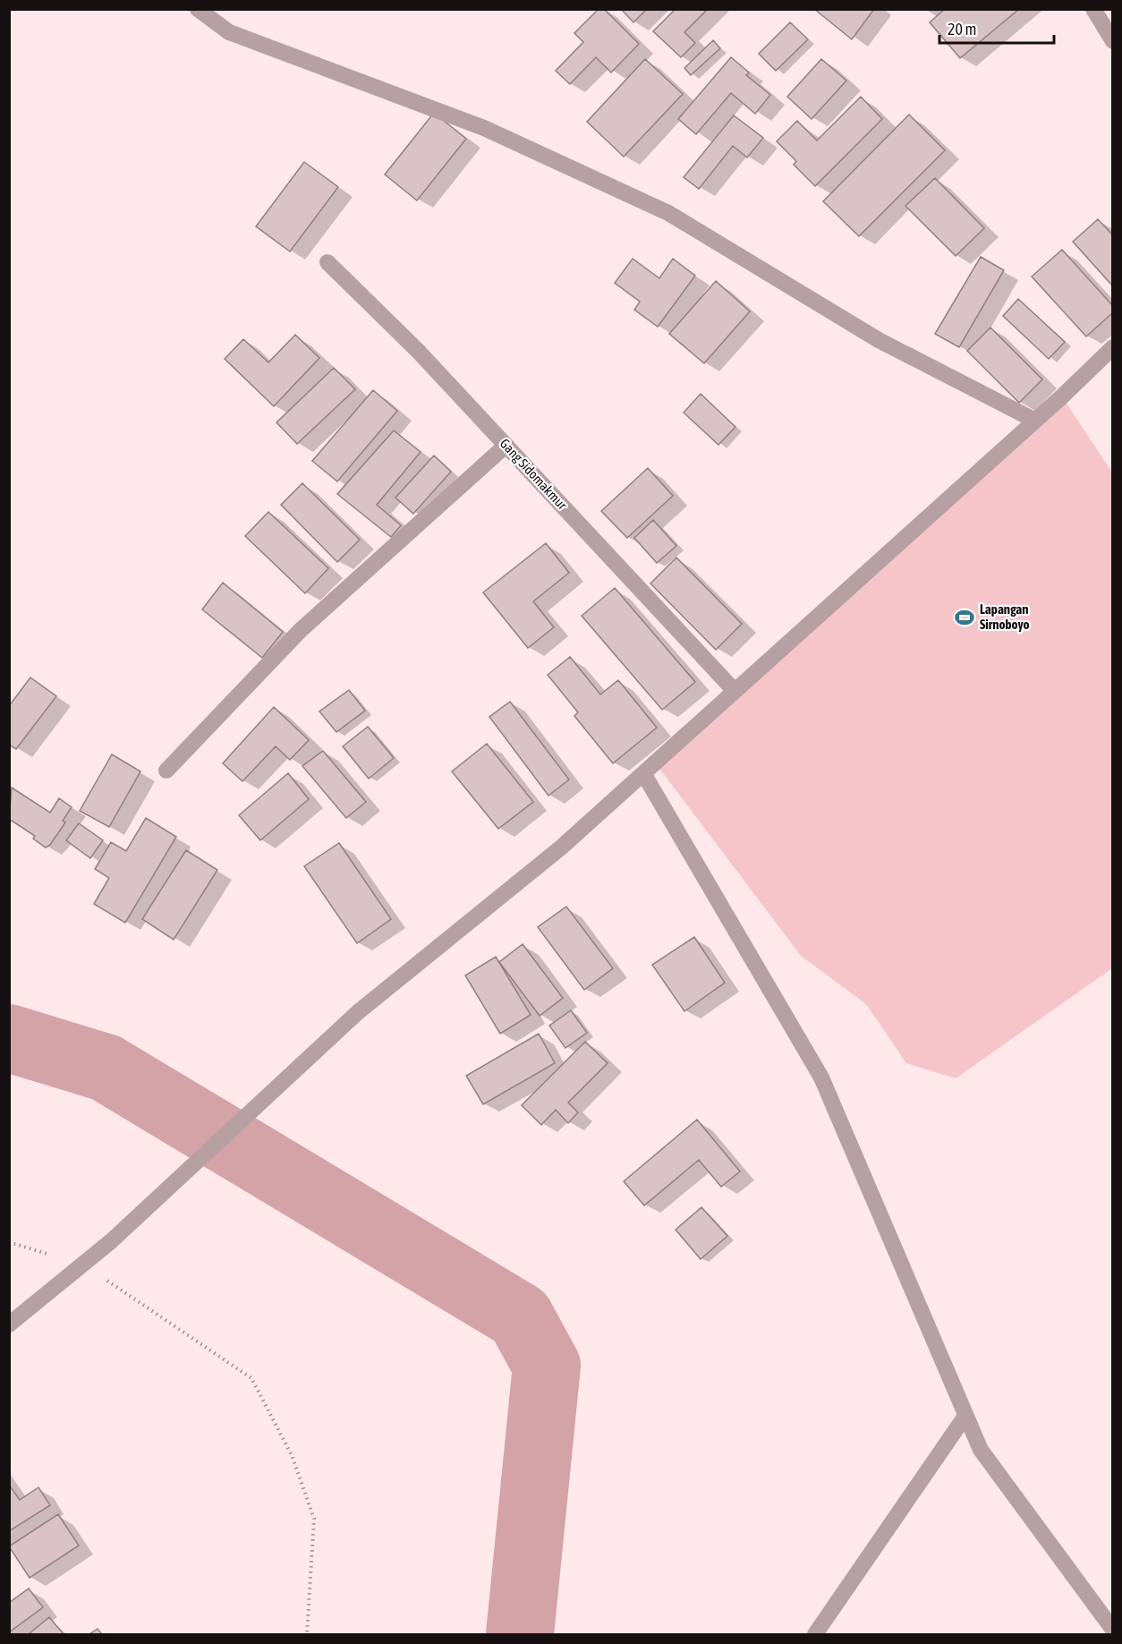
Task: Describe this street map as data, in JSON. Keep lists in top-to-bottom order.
{
  "streets": {
    "street": ["Gang Sidomakmur"]
  },
  "places": {
    "sports": ["Lapangan Sirnoboyo"]
  },
  "scale_bar": "20 m"
}
